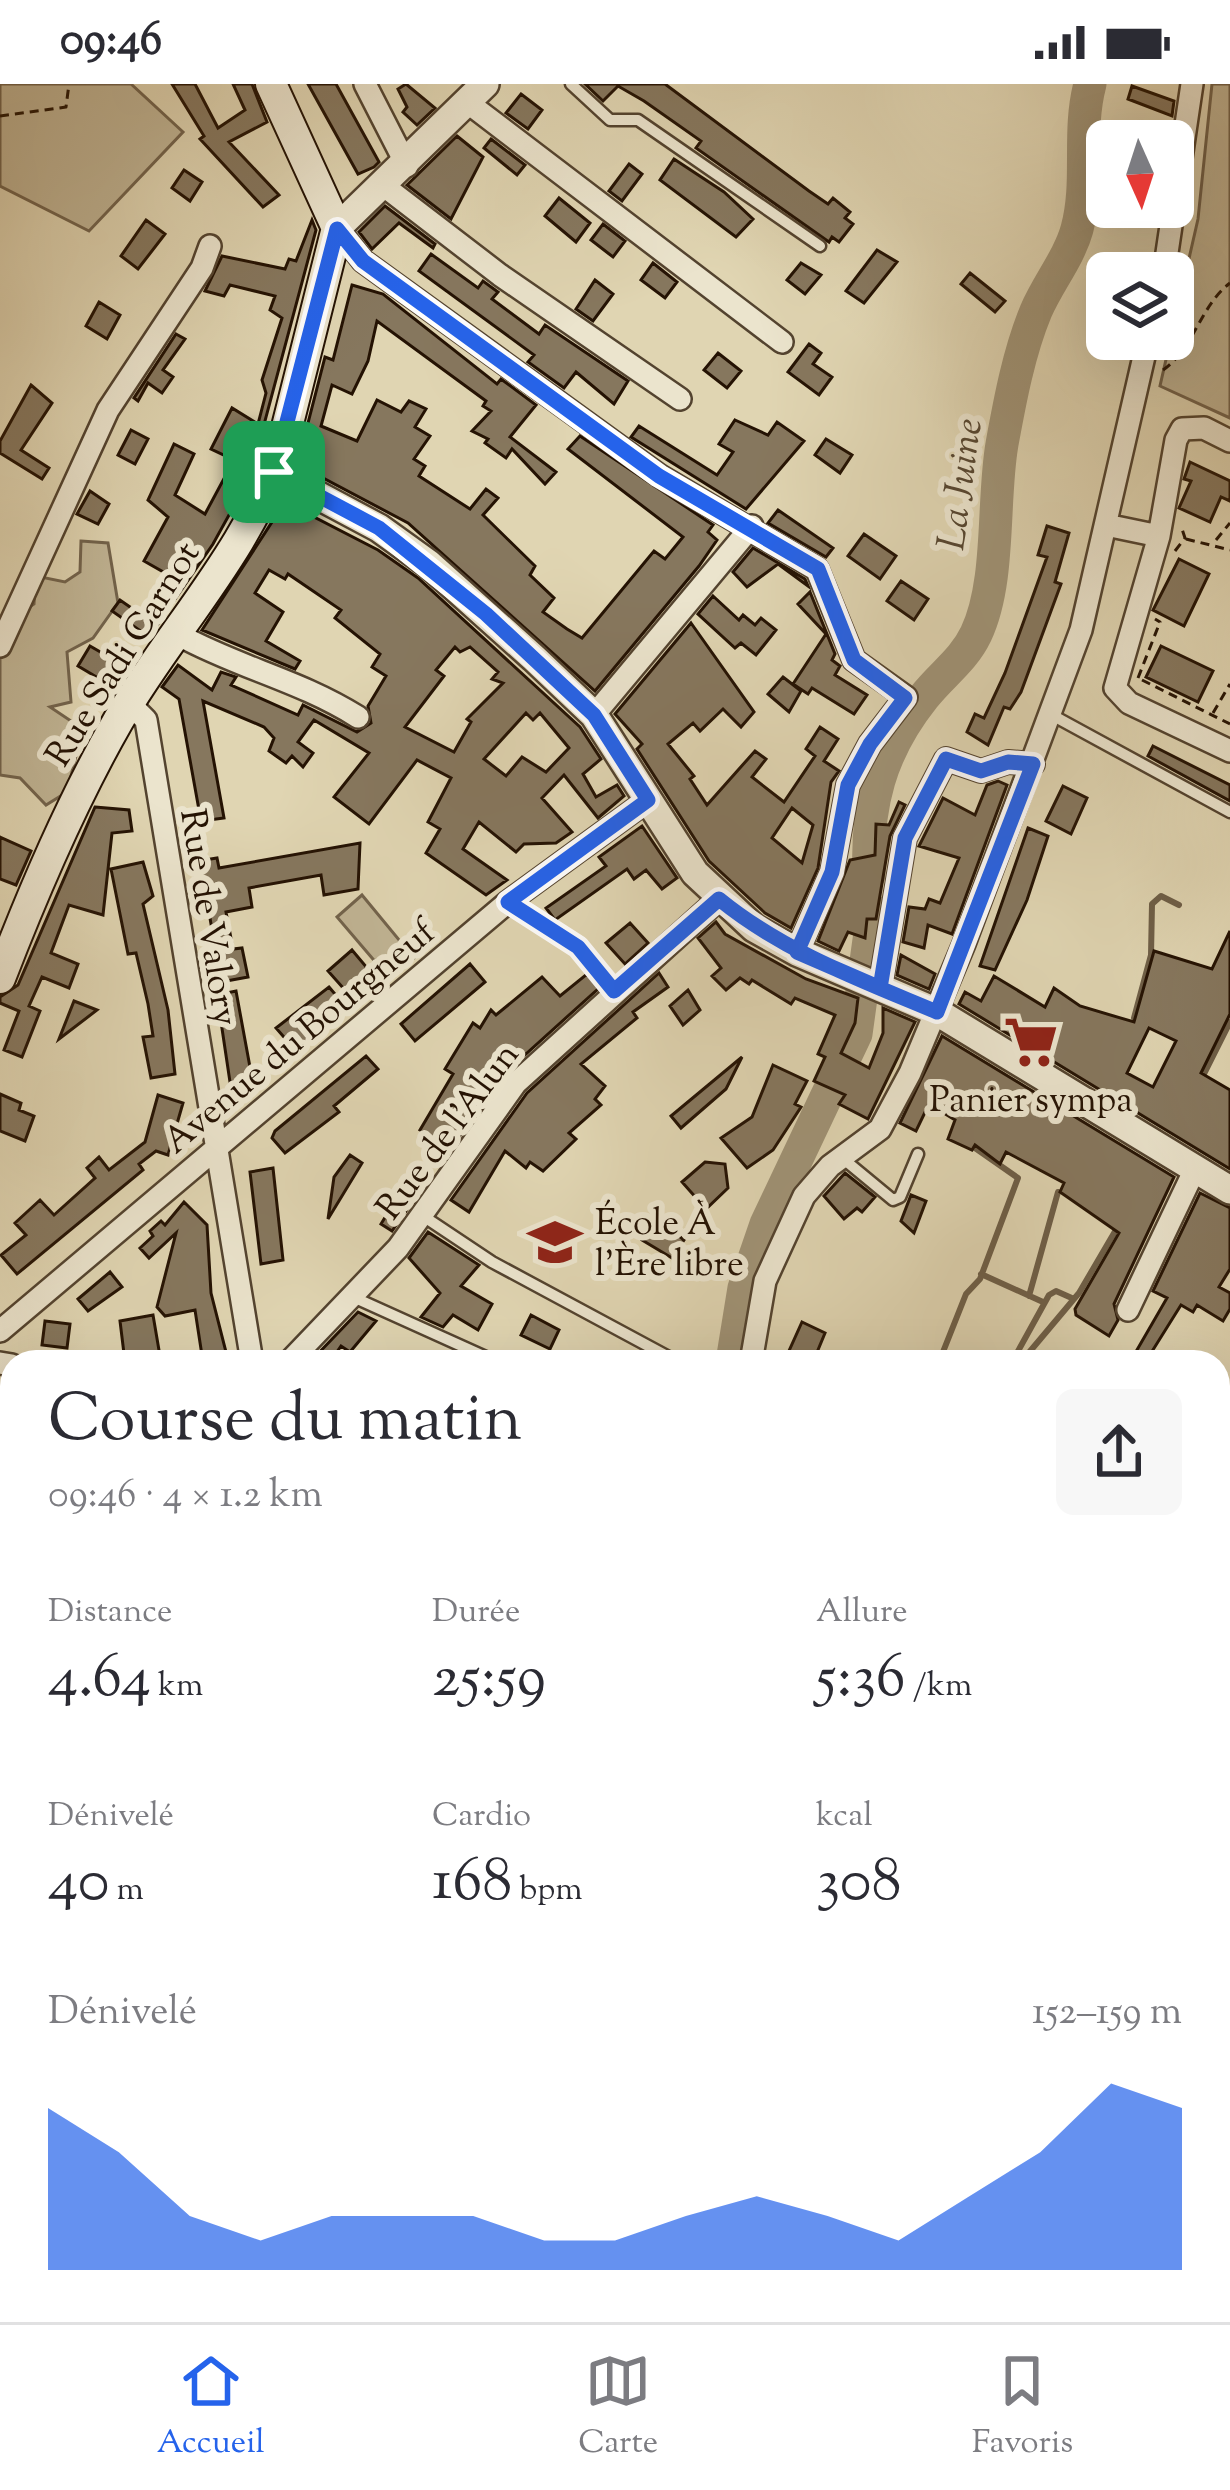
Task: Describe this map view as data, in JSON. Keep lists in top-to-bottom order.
{
  "streets": {
    "main road": ["Rue Sadi Carnot"],
    "street": ["Rue de Valory", "Avenue du Bourgneuf", "Rue de l'Alun"]
  },
  "crossings": [
    ["Rue Sadi Carnot", "Rue de Valory"],
    ["Rue de Valory", "Avenue du Bourgneuf"]
  ],
  "water": ["La Juine"],
  "places": {
    "supermarket": ["Panier sympa"],
    "school or university": ["École À l'Ère libre"]
  },
  "north": "bottom",
  "page": {
    "status": "09:46",
    "heading": ["Course du matin", "09:46 · 4 × 1.2 km"],
    "stats": [
      ["Distance", "4.64 km"],
      ["Durée", "25:59"],
      ["Allure", "5:36 /km"],
      ["Dénivelé", "40 m"],
      ["Cardio", "168 bpm"],
      ["kcal", "308"]
    ],
    "chart": ["Dénivelé", "152–159 m"],
    "tabs": ["Accueil", "Carte", "Favoris"]
  }
}
